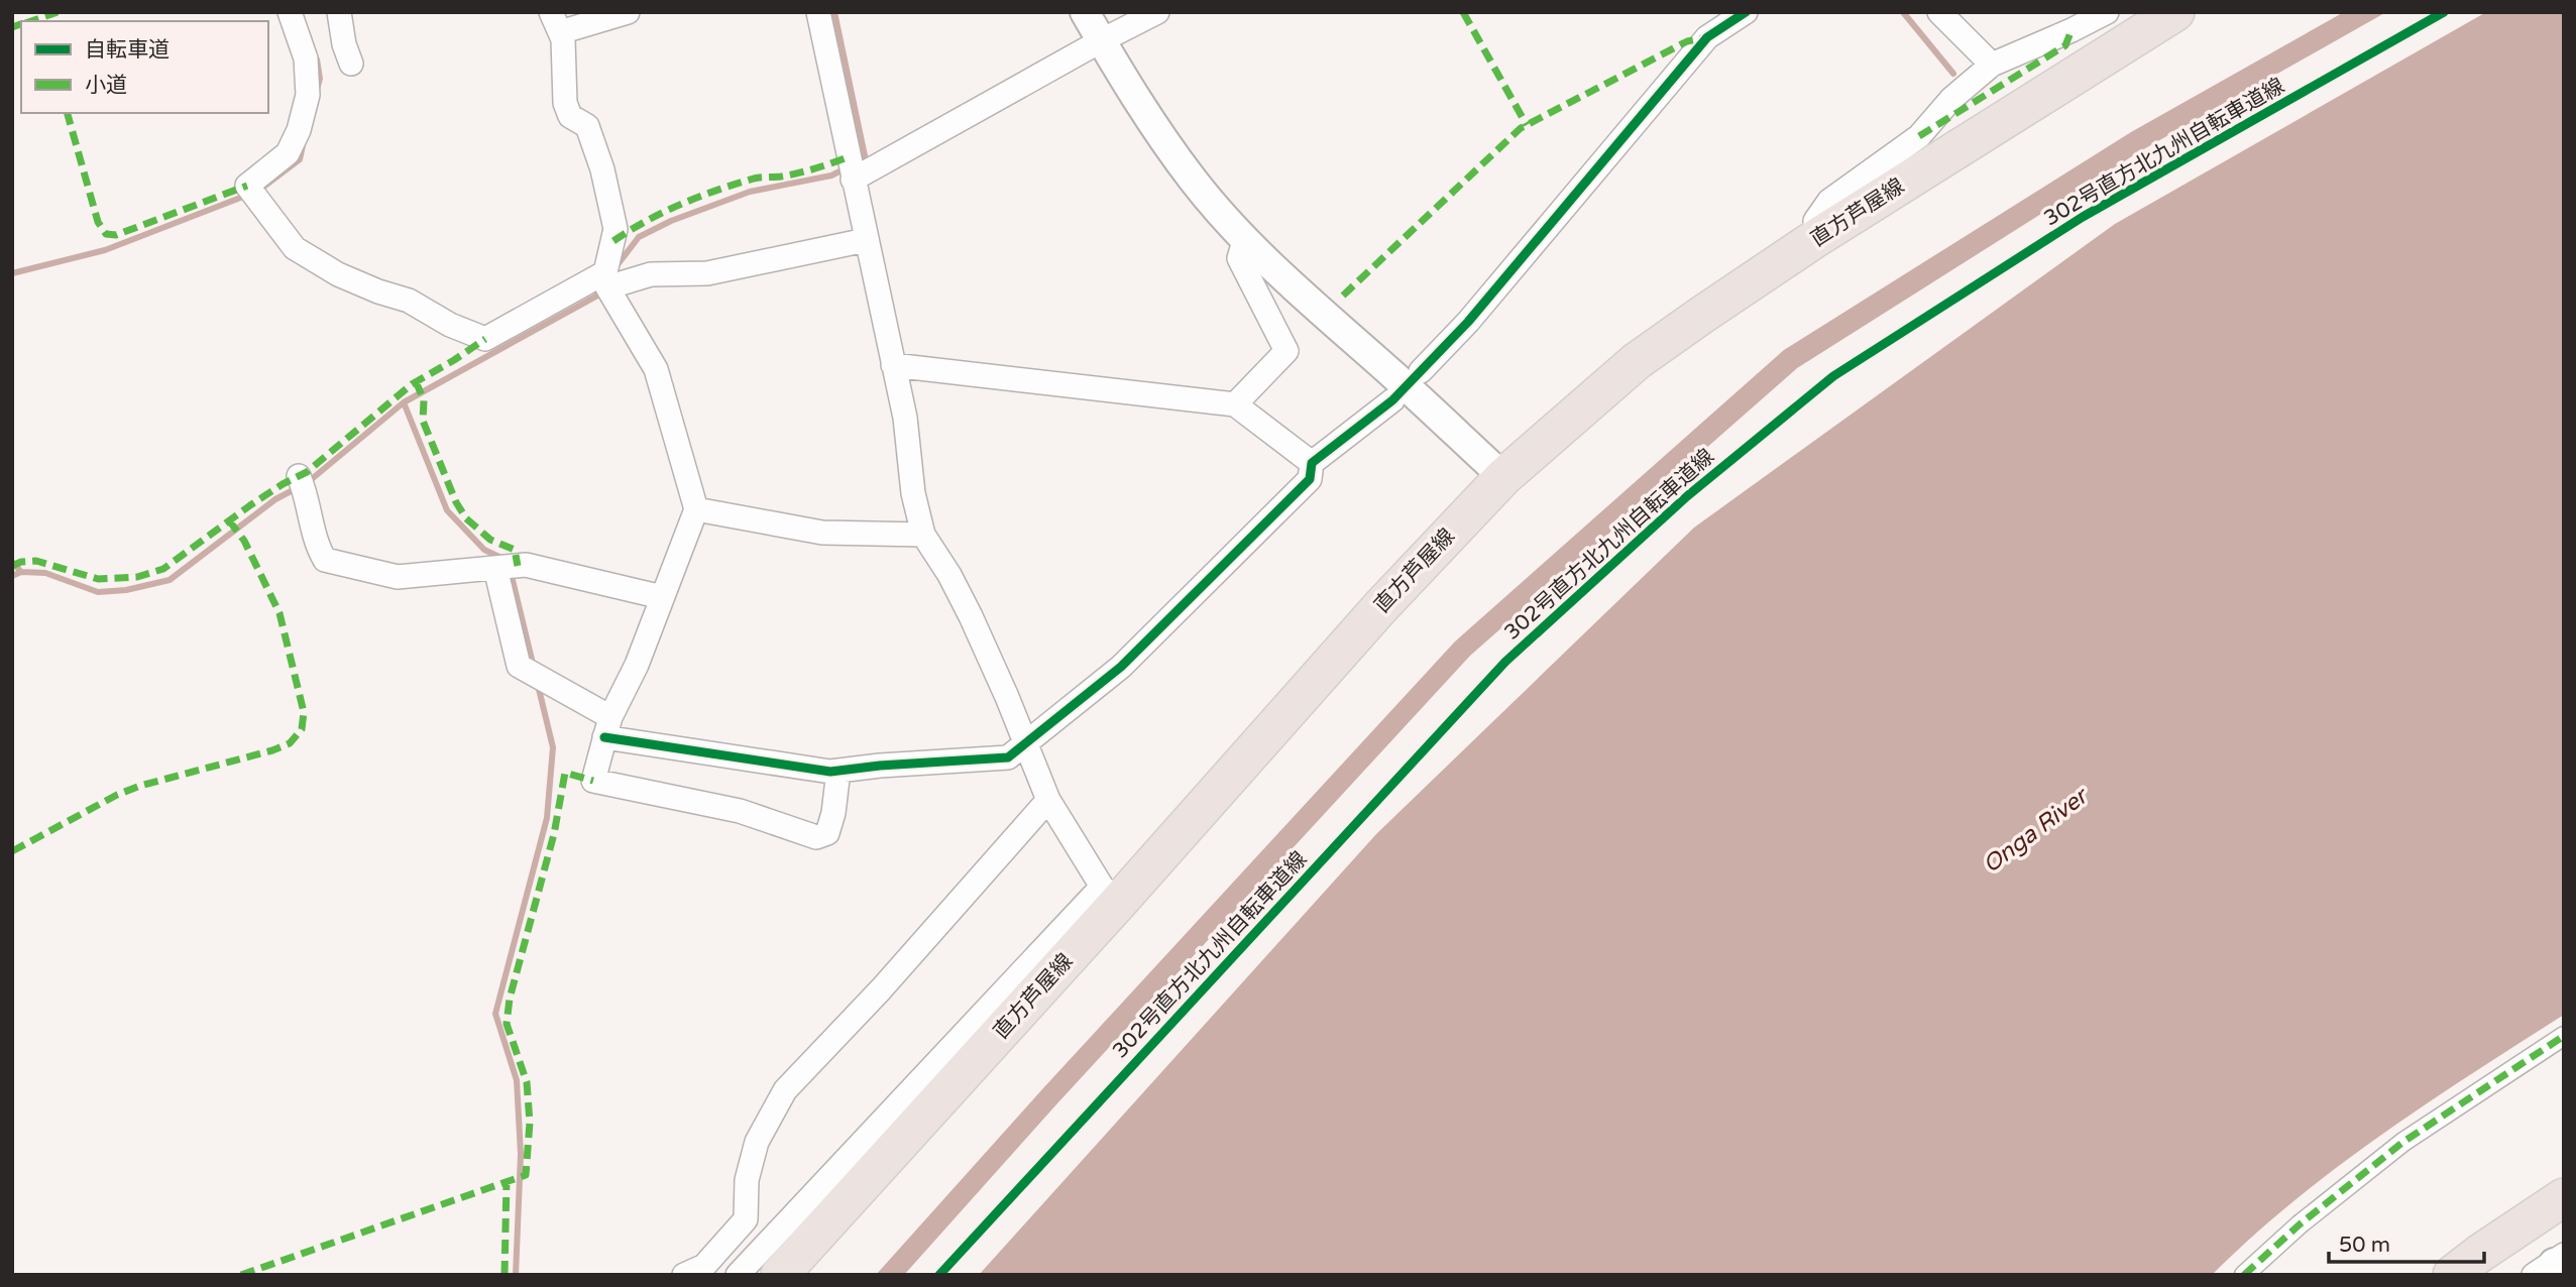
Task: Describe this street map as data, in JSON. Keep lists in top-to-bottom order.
{
  "streets": {
    "main road": ["直方芦屋線"],
    "cycle path": ["302号直方北九州自転車道線"]
  },
  "water": ["Onga River"],
  "legend": ["自転車道", "小道"],
  "scale_bar": "50 m"
}
